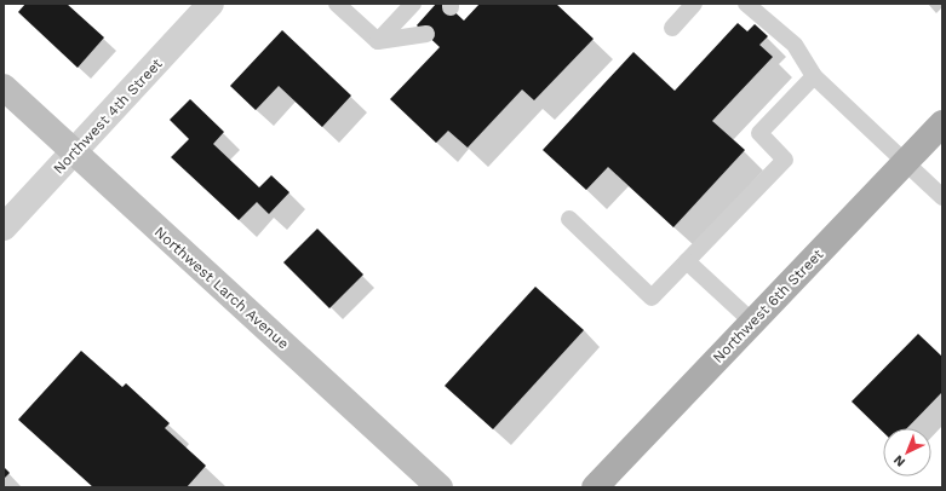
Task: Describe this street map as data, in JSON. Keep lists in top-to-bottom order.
{
  "streets": {
    "main road": ["Northwest 6th Street"],
    "street": ["Northwest 4th Street", "Northwest Larch Avenue"]
  },
  "crossings": [
    ["Northwest 4th Street", "Northwest Larch Avenue"]
  ],
  "north": "bottom left"
}
